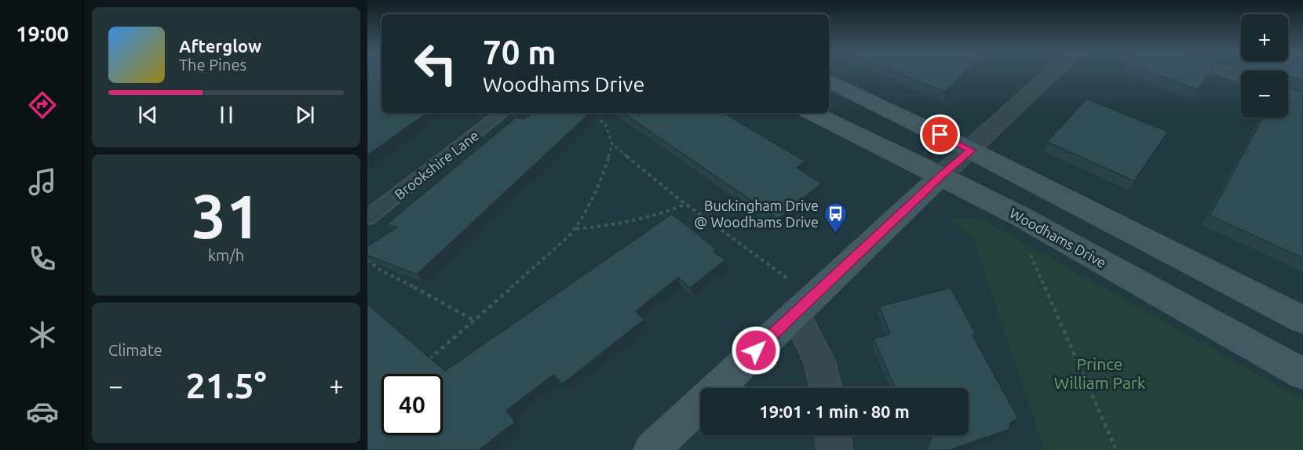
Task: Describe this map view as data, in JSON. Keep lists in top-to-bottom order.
{
  "streets": {
    "street": ["Woodhams Drive"],
    "lane": ["Brookshire Lane"]
  },
  "parks": ["Prince William Park"],
  "places": {
    "bus stop": ["Buckingham Drive @ Woodhams Drive"]
  },
  "page": {
    "tabs": "19:00",
    "map_buttons": ["+", "−"],
    "turn": ["70 m", "Woodhams Drive"],
    "song": ["Afterglow", "The Pines"],
    "tile": [
      ["31", "km/h"],
      "Climate"
    ],
    "heat": ["−", "21.5°", "+"],
    "limit": "40",
    "trip": "19:01 · 1 min · 80 m"
  }
}
